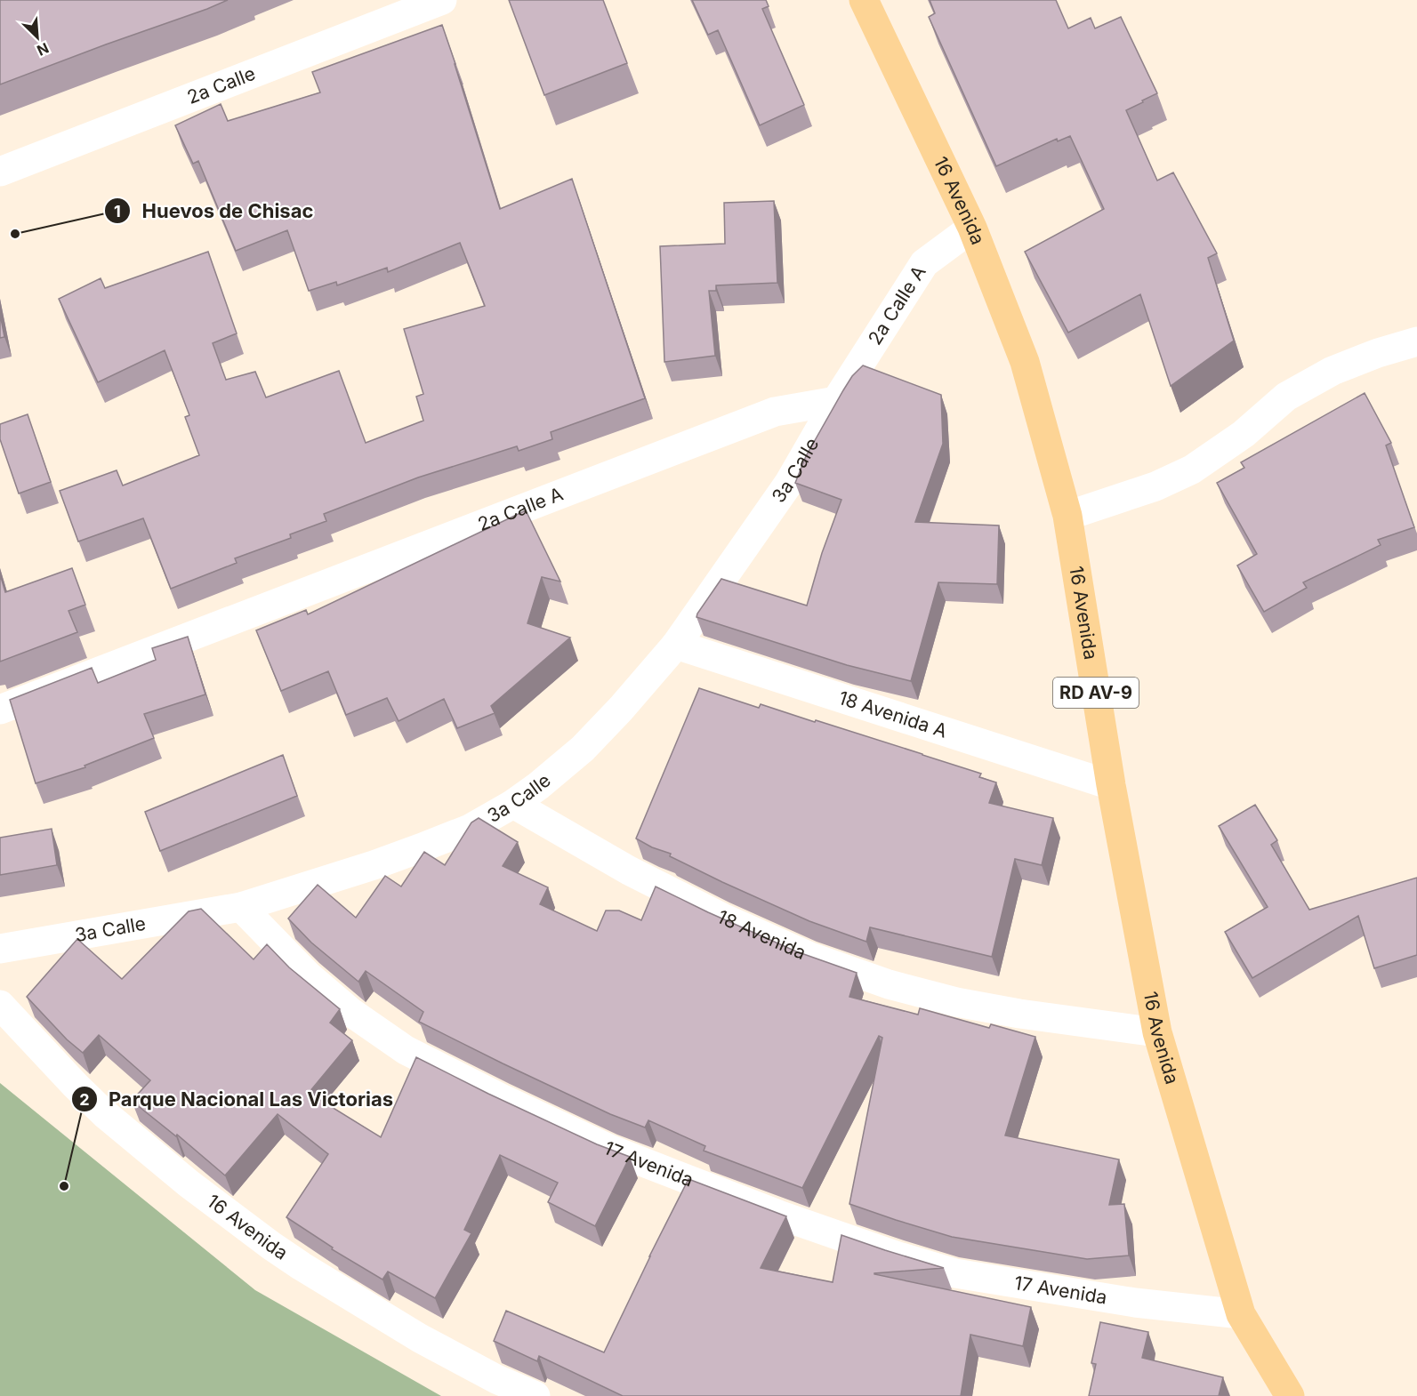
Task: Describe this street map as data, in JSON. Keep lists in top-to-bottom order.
{
  "streets": {
    "main road": ["16 Avenida", "RD AV-9"],
    "street": [
      "2a Calle",
      "2a Calle A",
      "3a Calle",
      "18 Avenida A",
      "18 Avenida",
      "17 Avenida"
    ]
  },
  "crossings": [
    ["16 Avenida", "2a Calle A"],
    ["16 Avenida", "18 Avenida A"],
    ["16 Avenida", "18 Avenida"],
    ["16 Avenida", "17 Avenida"],
    ["2a Calle A", "3a Calle"],
    ["3a Calle", "18 Avenida A"],
    ["3a Calle", "18 Avenida"],
    ["3a Calle", "17 Avenida"]
  ],
  "places": ["Huevos de Chisac", "Parque Nacional Las Victorias"],
  "north": "bottom right"
}
